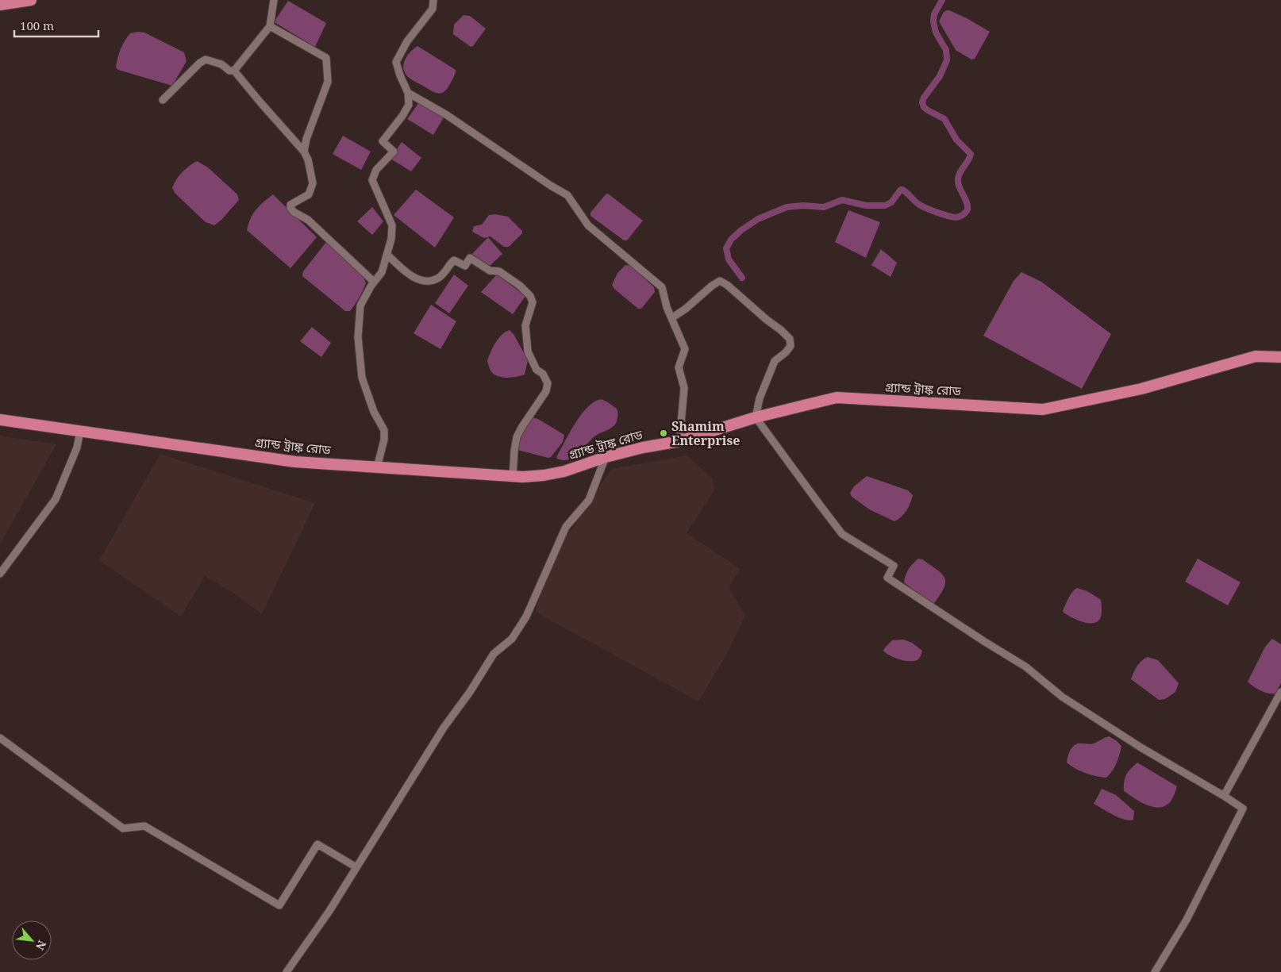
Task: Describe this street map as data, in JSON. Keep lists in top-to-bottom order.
{
  "streets": {
    "highway": ["গ্র্যান্ড ট্রাঙ্ক রোড"]
  },
  "places": ["Shamim Enterprise"],
  "scale_bar": "100 m",
  "north": "bottom right"
}
